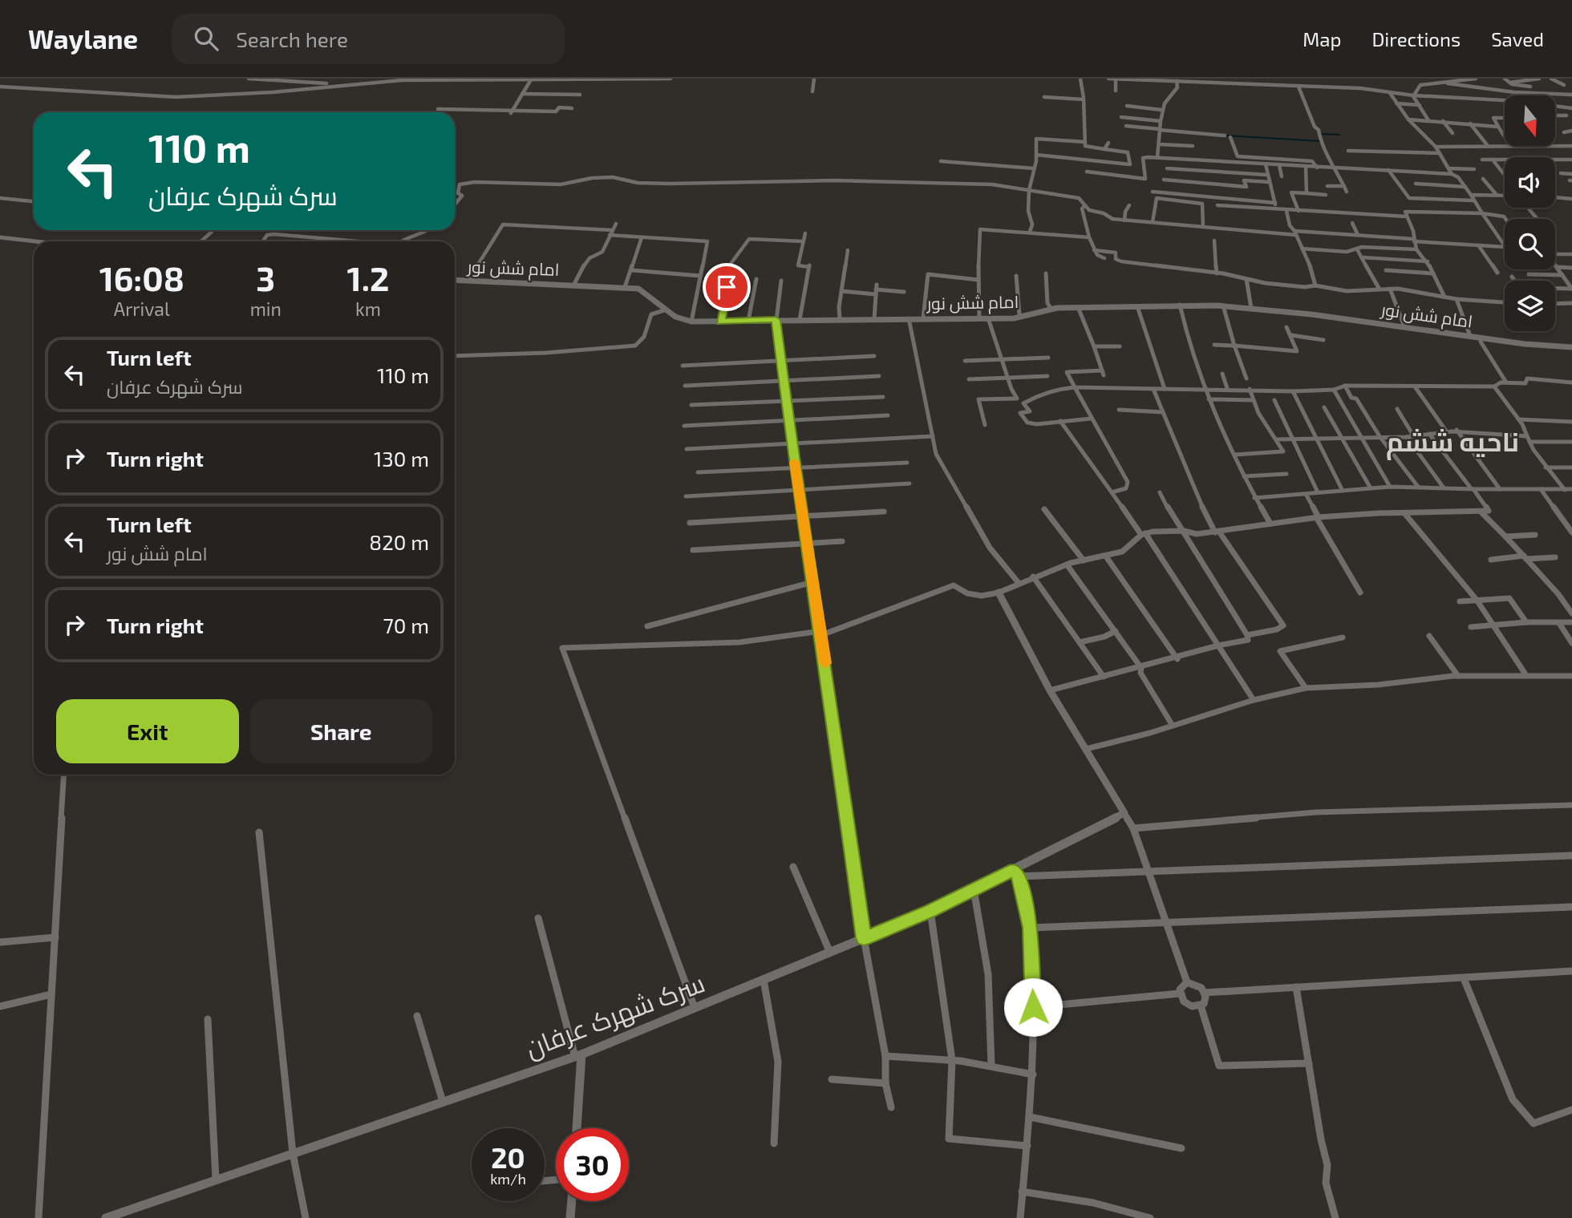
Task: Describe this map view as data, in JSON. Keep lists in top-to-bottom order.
{
  "streets": {
    "street": ["امام شش نور", "سرک شهرک عرفان"]
  },
  "districts": ["ناحیه ششم"],
  "north": "bottom",
  "page": {
    "header": "Waylane",
    "search": "Search here",
    "nav": ["Map", "Directions", "Saved"],
    "turn": ["110 m", "سرک شهرک عرفان"],
    "eta": [
      "16:08",
      "Arrival",
      "3",
      "min",
      "1.2",
      "km"
    ],
    "list": [
      {
        "name": "Turn left",
        "note": "سرک شهرک عرفان",
        "value": "110 m"
      },
      {
        "name": "Turn right",
        "value": "130 m"
      },
      {
        "name": "Turn left",
        "note": "امام شش نور",
        "value": "820 m"
      },
      {
        "name": "Turn right",
        "value": "70 m"
      }
    ],
    "buttons": ["Exit", "Share"],
    "speed": "20 km/h",
    "limit": "30"
  }
}
